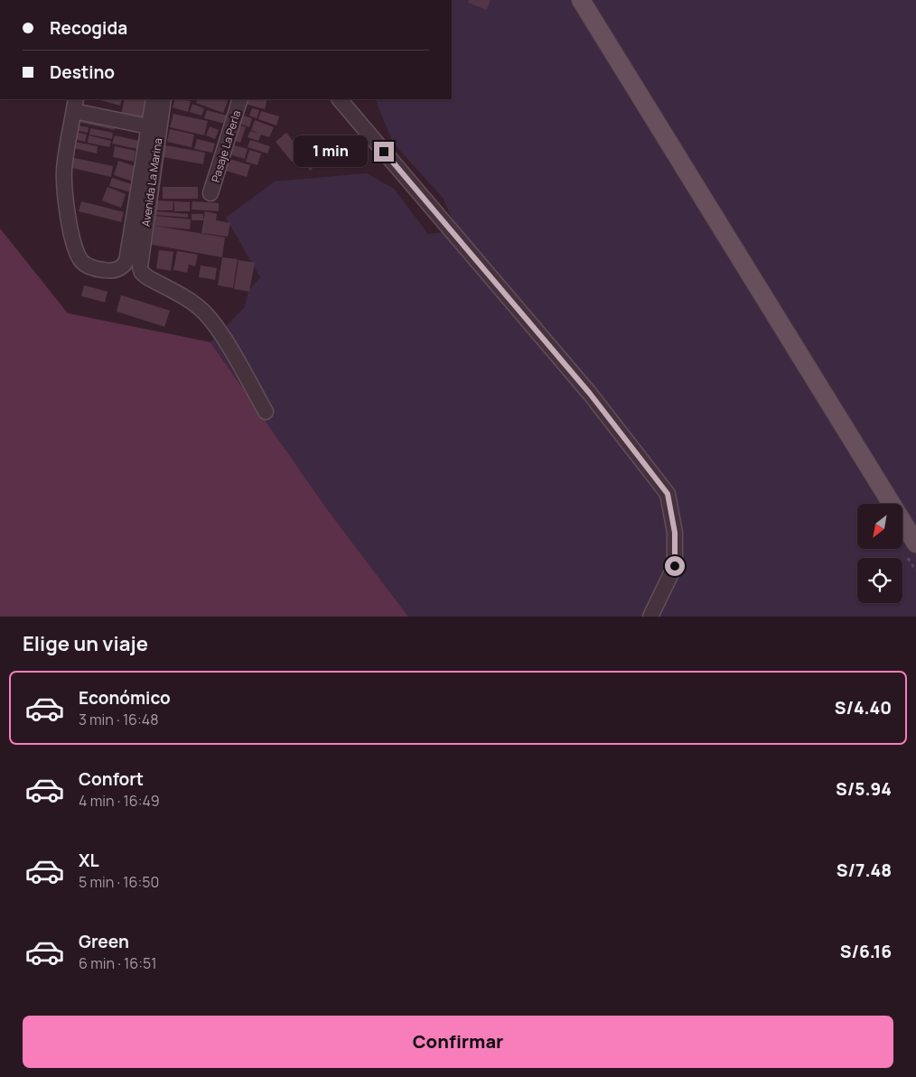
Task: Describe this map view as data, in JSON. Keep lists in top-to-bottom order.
{
  "streets": {
    "street": ["Pasaje La Perla", "Avenida La Marina"]
  },
  "north": "bottom left",
  "page": {
    "banner": ["Recogida", "Destino"],
    "bubble": "1 min",
    "heading": "Elige un viaje",
    "list": [
      {
        "name": "Económico",
        "note": "3 min · 16:48",
        "value": "S/4.40"
      },
      {
        "name": "Confort",
        "note": "4 min · 16:49",
        "value": "S/5.94"
      },
      {
        "name": "XL",
        "note": "5 min · 16:50",
        "value": "S/7.48"
      },
      {
        "name": "Green",
        "note": "6 min · 16:51",
        "value": "S/6.16"
      }
    ],
    "buttons": "Confirmar"
  }
}
